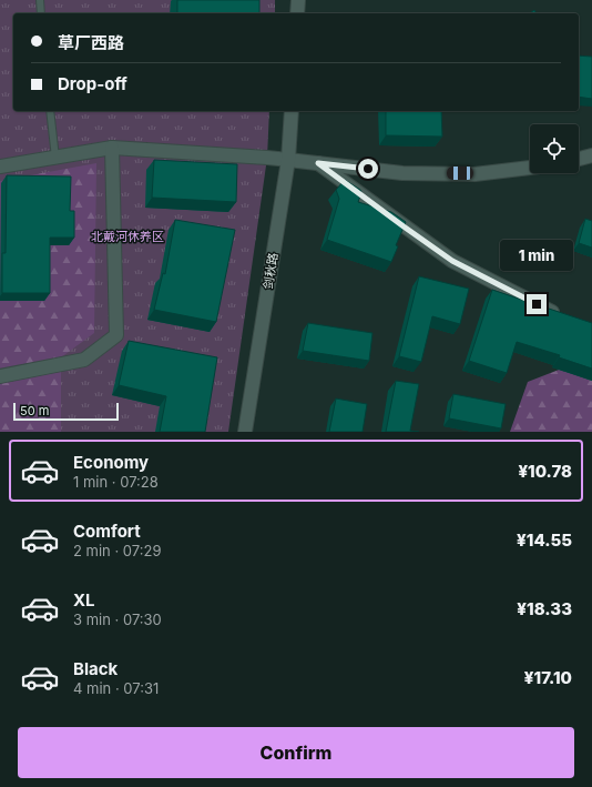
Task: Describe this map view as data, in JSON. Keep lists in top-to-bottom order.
{
  "streets": {
    "street": ["剑秋路"]
  },
  "parks": ["北戴河休养区"],
  "scale_bar": "50 m",
  "page": {
    "banner": ["草厂西路", "Drop-off"],
    "bubble": "1 min",
    "scale": "50 m",
    "list": [
      {
        "name": "Economy",
        "note": "1 min · 07:28",
        "value": "¥10.78"
      },
      {
        "name": "Comfort",
        "note": "2 min · 07:29",
        "value": "¥14.55"
      },
      {
        "name": "XL",
        "note": "3 min · 07:30",
        "value": "¥18.33"
      },
      {
        "name": "Black",
        "note": "4 min · 07:31",
        "value": "¥17.10"
      }
    ],
    "buttons": "Confirm"
  }
}
